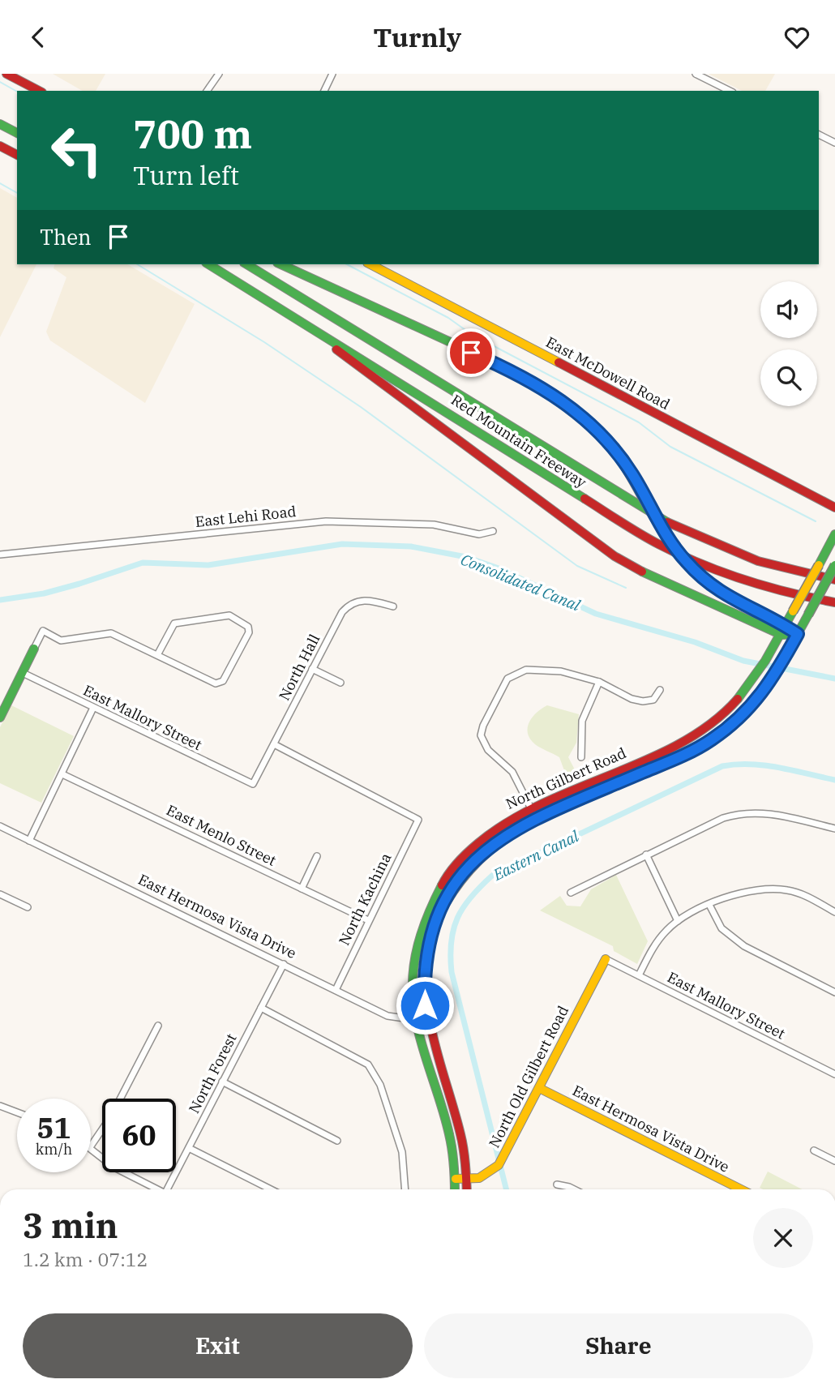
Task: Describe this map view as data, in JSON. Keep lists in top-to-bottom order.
{
  "streets": {
    "main road": [
      "East McDowell Road",
      "Red Mountain Freeway",
      "North Gilbert Road",
      "East Hermosa Vista Drive",
      "North Old Gilbert Road"
    ],
    "street": [
      "East Lehi Road",
      "North Hall",
      "East Mallory Street",
      "East Menlo Street",
      "North Kachina",
      "North Forest"
    ]
  },
  "crossings": [
    ["North Hall", "East Mallory Street"],
    ["North Hall", "North Kachina"],
    ["East Mallory Street", "North Old Gilbert Road"],
    ["North Gilbert Road", "East Hermosa Vista Drive"],
    ["North Gilbert Road", "North Old Gilbert Road"],
    ["East Menlo Street", "North Kachina"],
    ["North Kachina", "East Hermosa Vista Drive"],
    ["East Hermosa Vista Drive", "North Forest"],
    ["East Hermosa Vista Drive", "North Old Gilbert Road"]
  ],
  "water": ["Consolidated Canal", "Eastern Canal"],
  "page": {
    "header": "Turnly",
    "turn": ["700 m", "Turn left"],
    "then": "Then",
    "speed": "51 km/h",
    "limit": "60",
    "heading": ["3 min", "1.2 km · 07:12"],
    "buttons": ["Exit", "Share"]
  }
}
